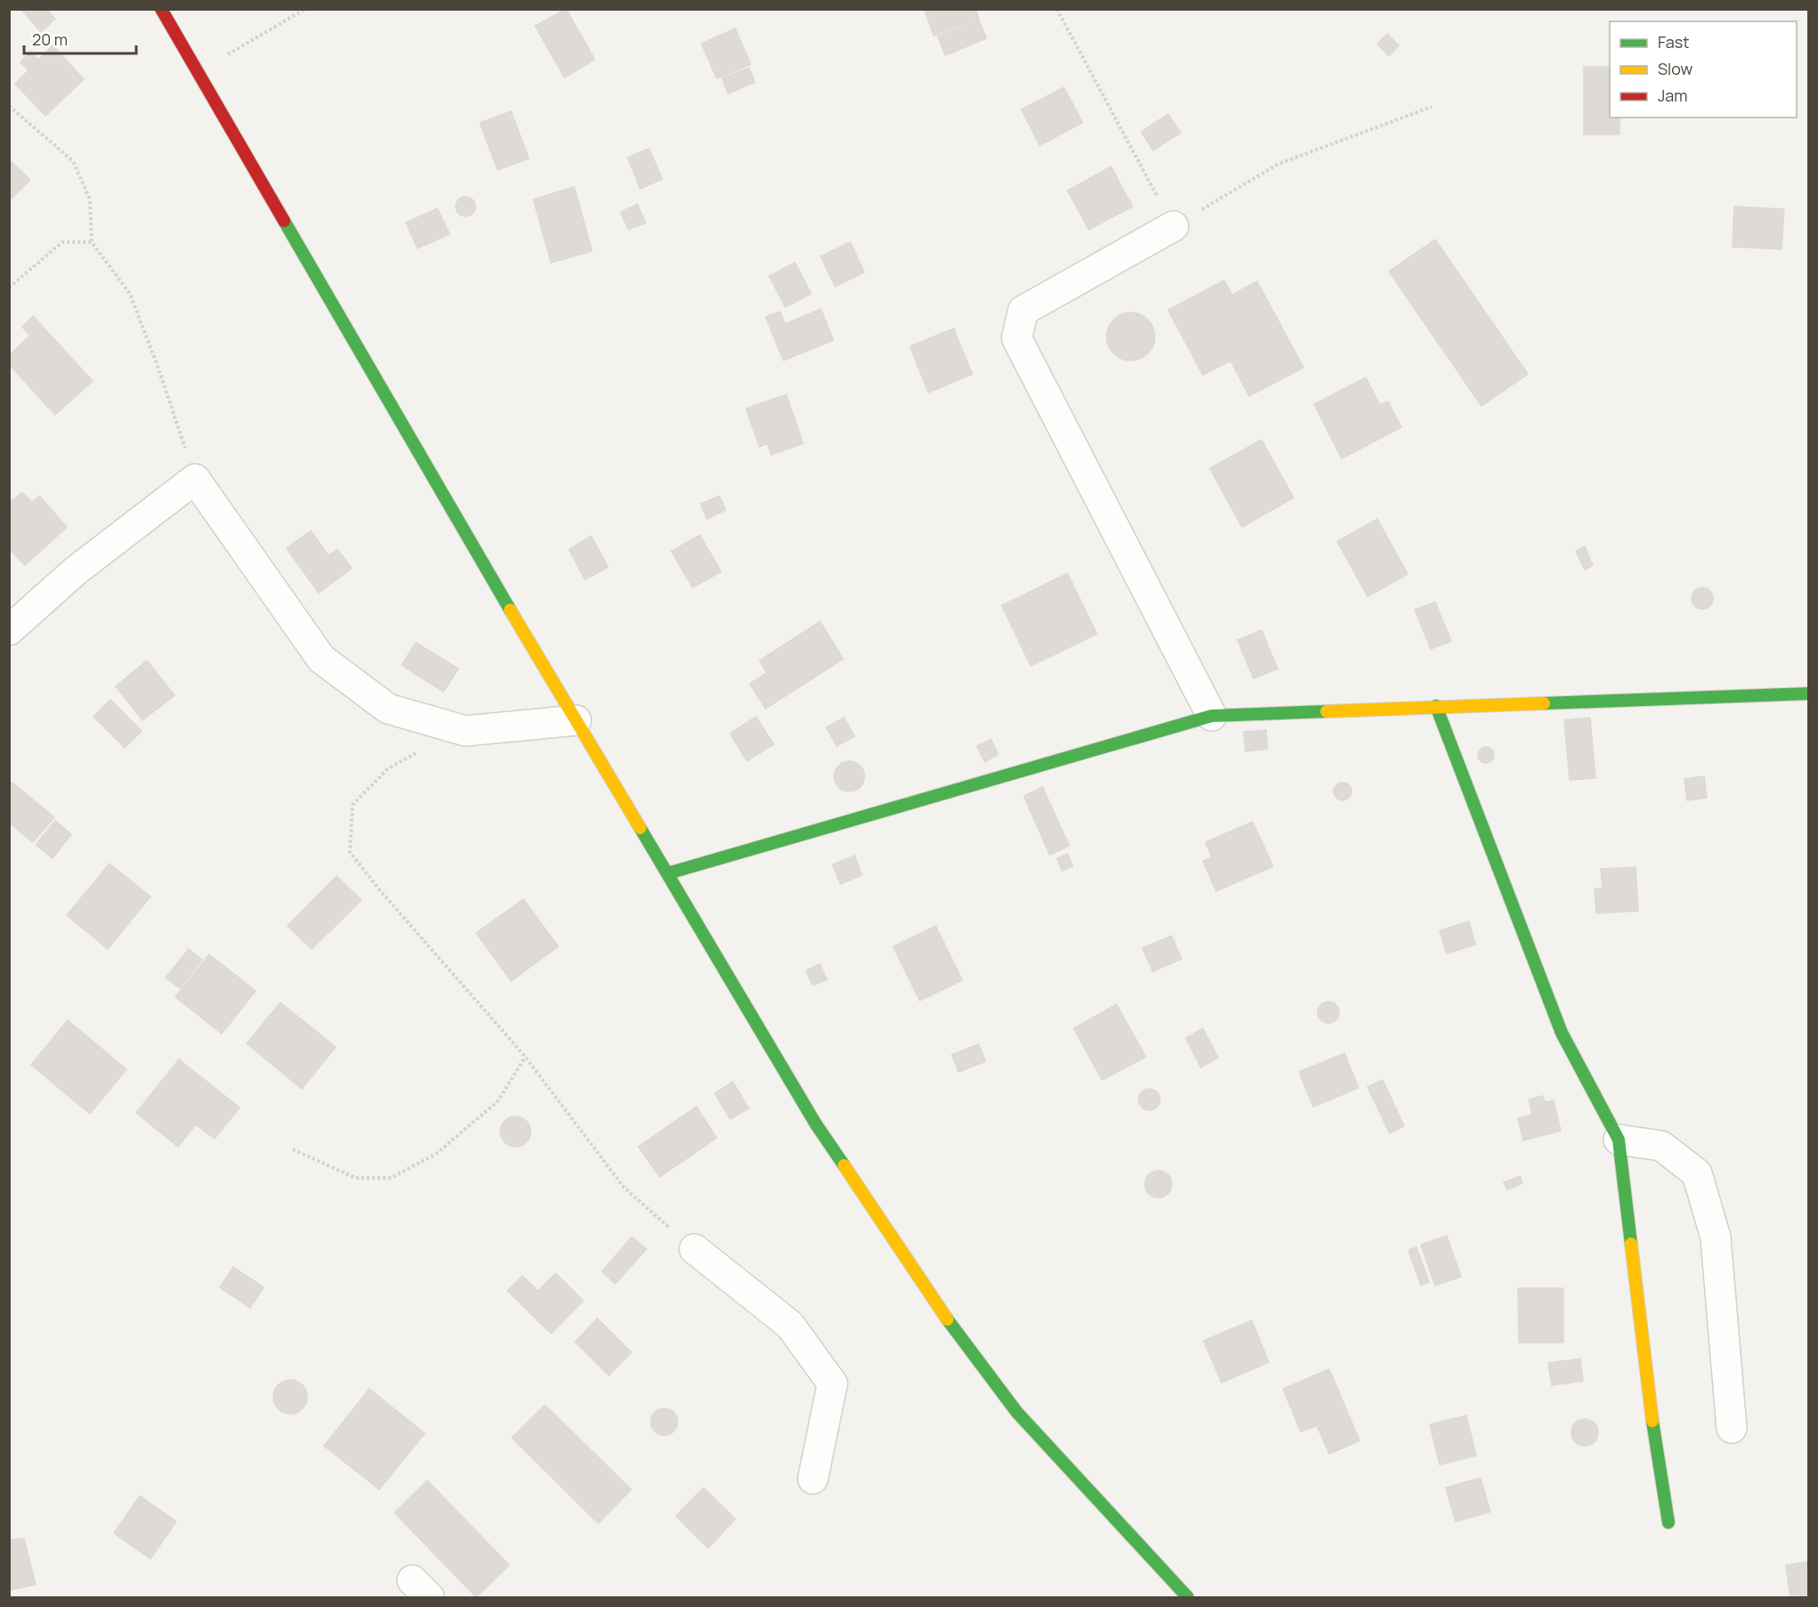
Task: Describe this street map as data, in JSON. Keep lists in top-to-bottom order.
{
  "legend": ["Fast", "Slow", "Jam"],
  "scale_bar": "20 m"
}
